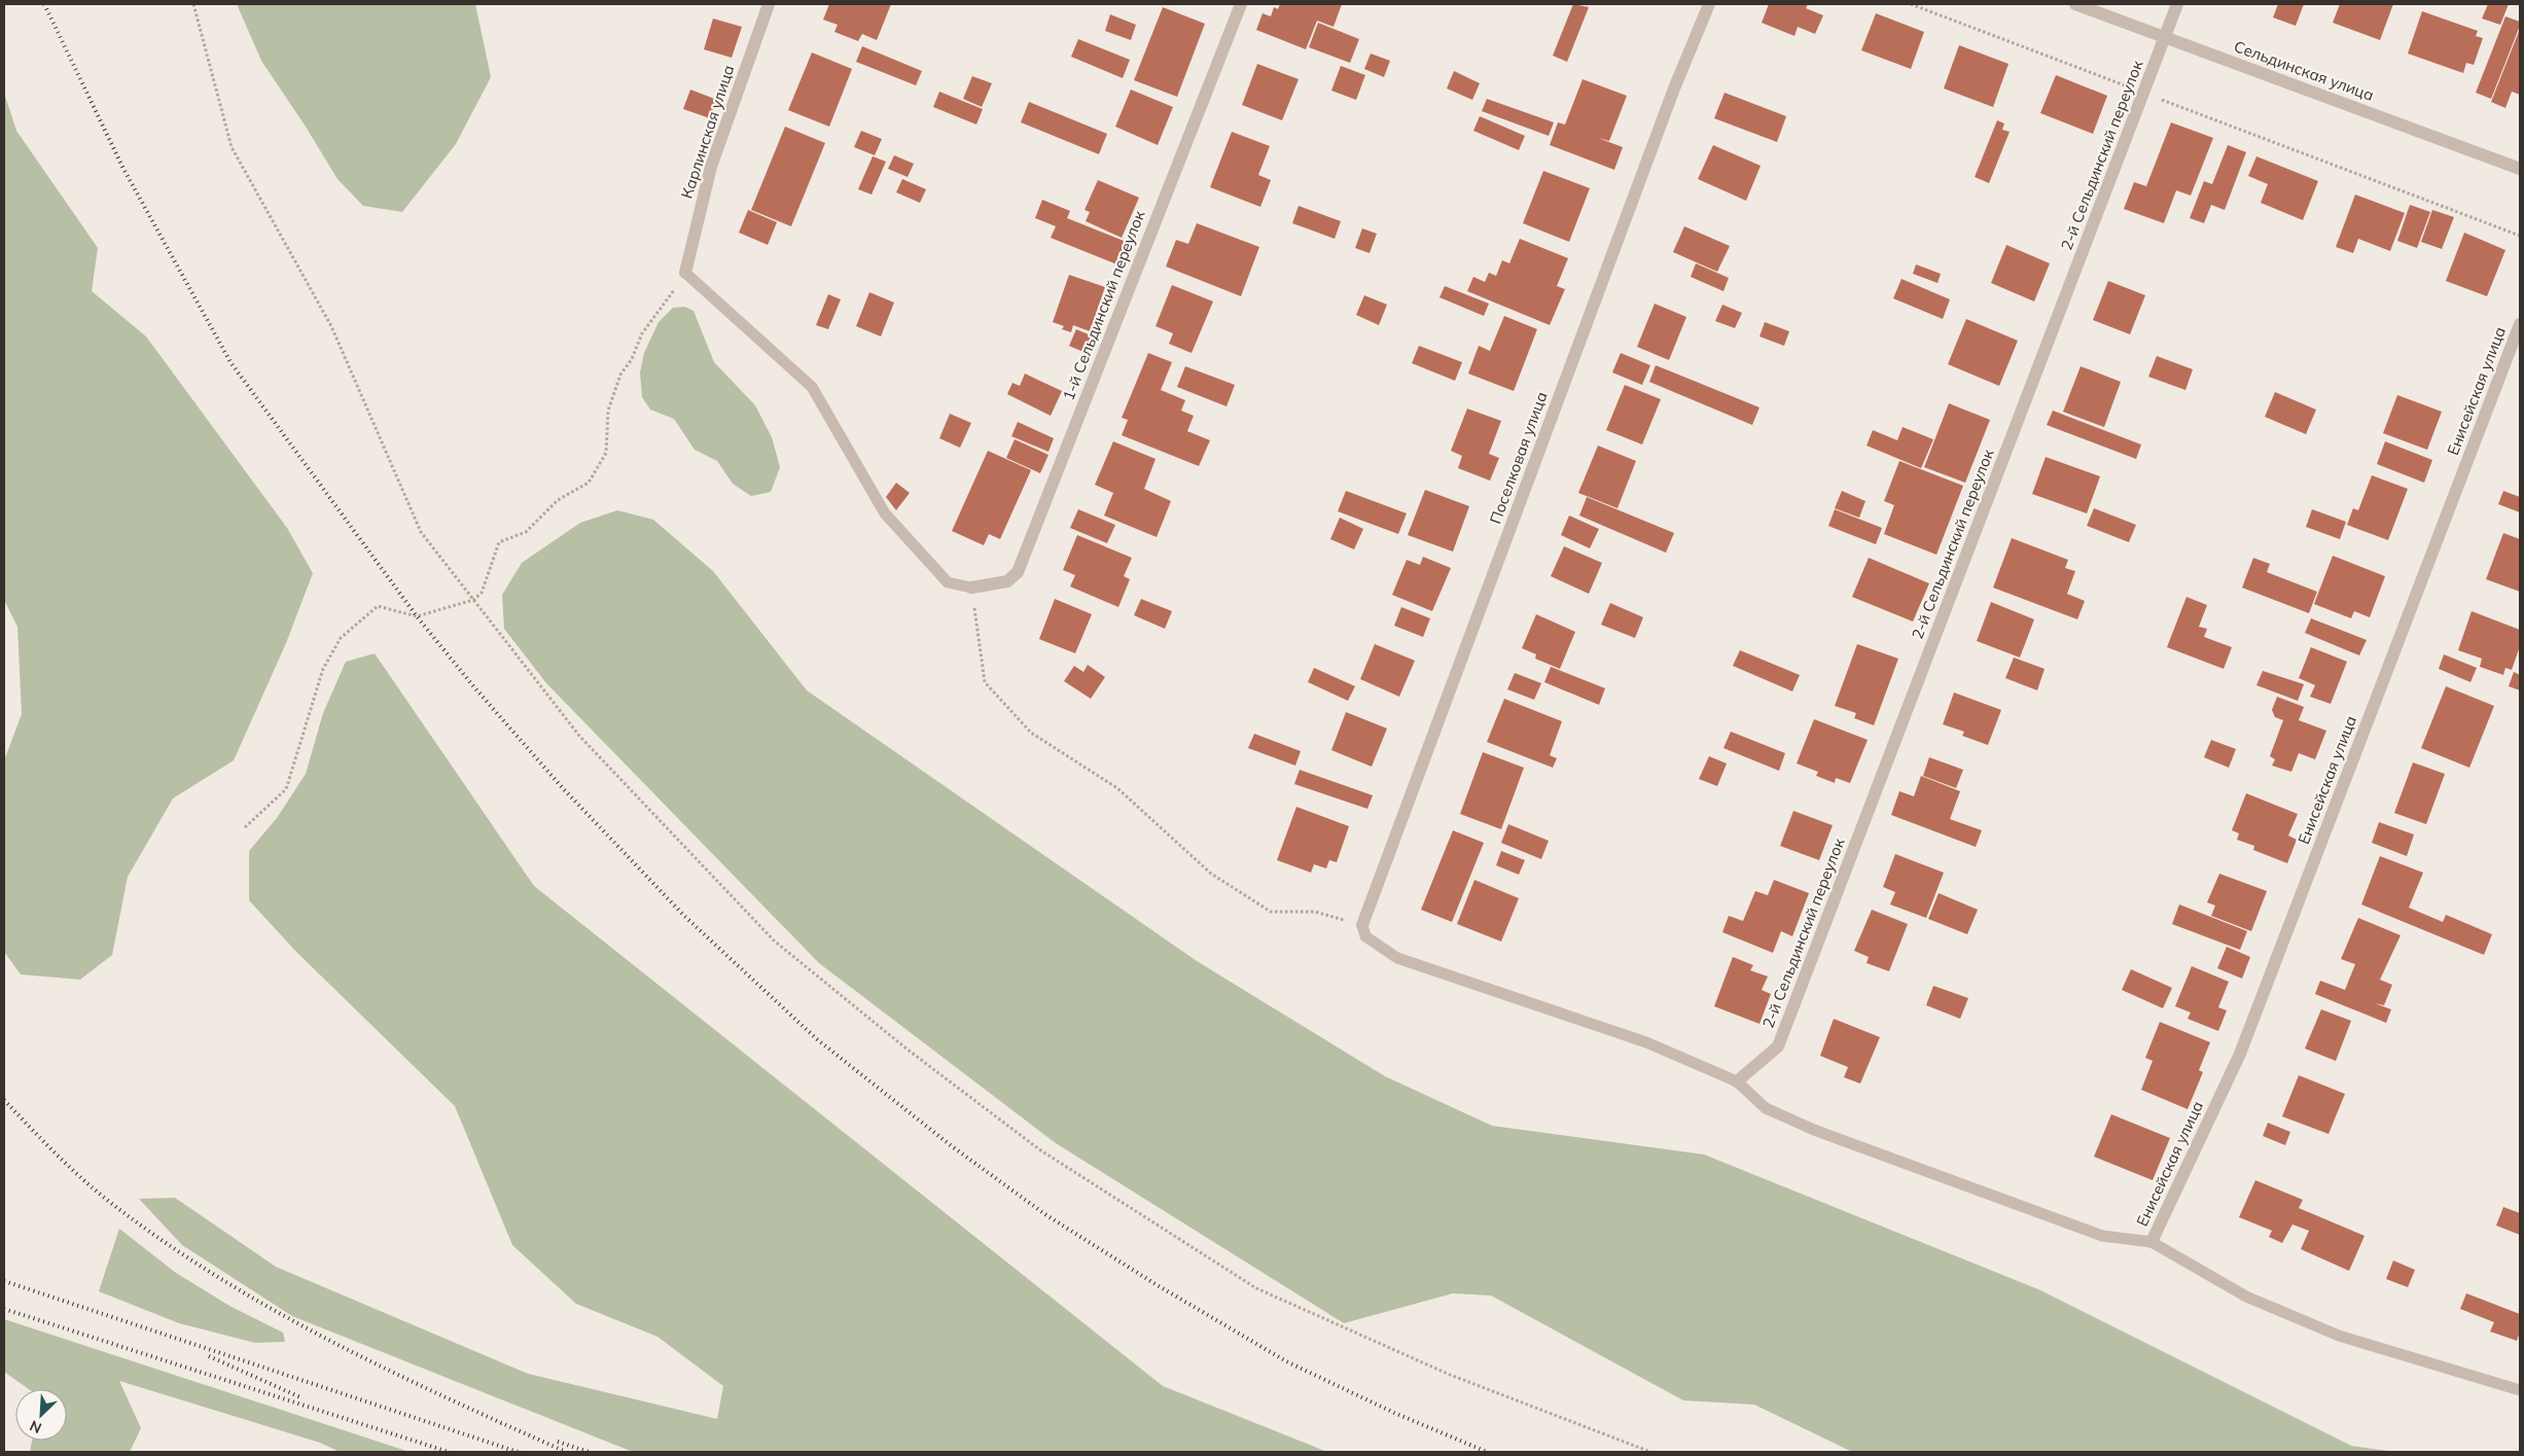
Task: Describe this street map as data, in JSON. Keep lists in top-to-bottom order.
{
  "streets": {
    "street": [
      "Сельдинская улица",
      "Карлинская улица",
      "2-й Сельдинский переулок",
      "1-й Сельдинский переулок",
      "Енисейская улица",
      "Поселковая улица"
    ]
  },
  "crossings": [
    ["Сельдинская улица", "2-й Сельдинский переулок"]
  ],
  "north": "bottom left"
}
